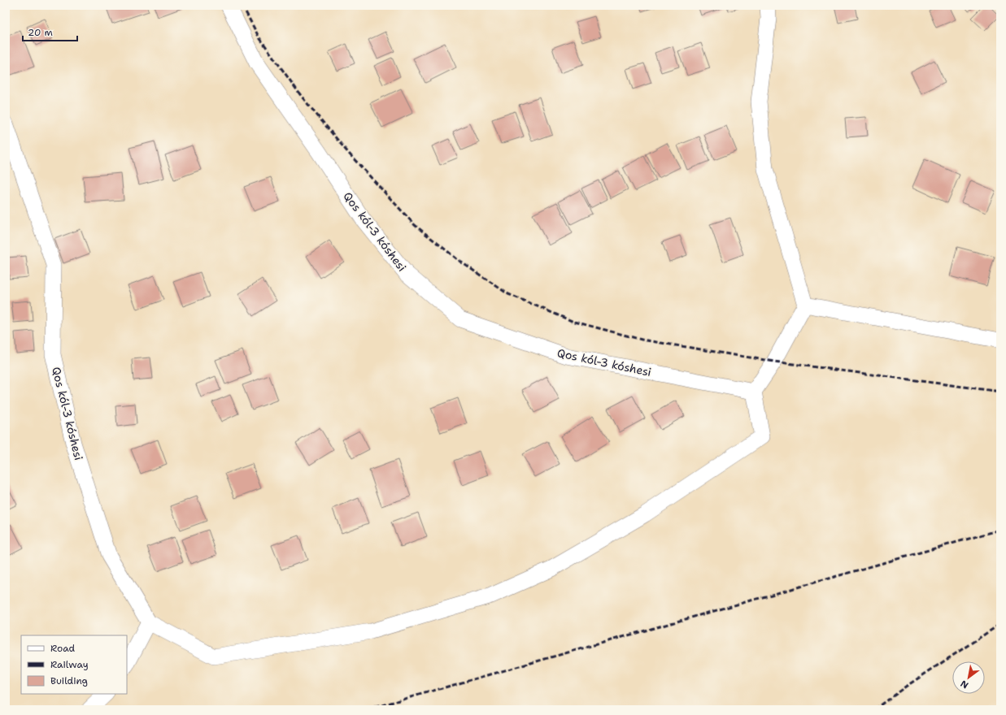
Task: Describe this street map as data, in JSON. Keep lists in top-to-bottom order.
{
  "streets": {
    "street": ["Qos kól-3 kóshesi"]
  },
  "legend": ["Road", "Railway", "Building"],
  "scale_bar": "20 m",
  "north": "bottom left"
}
